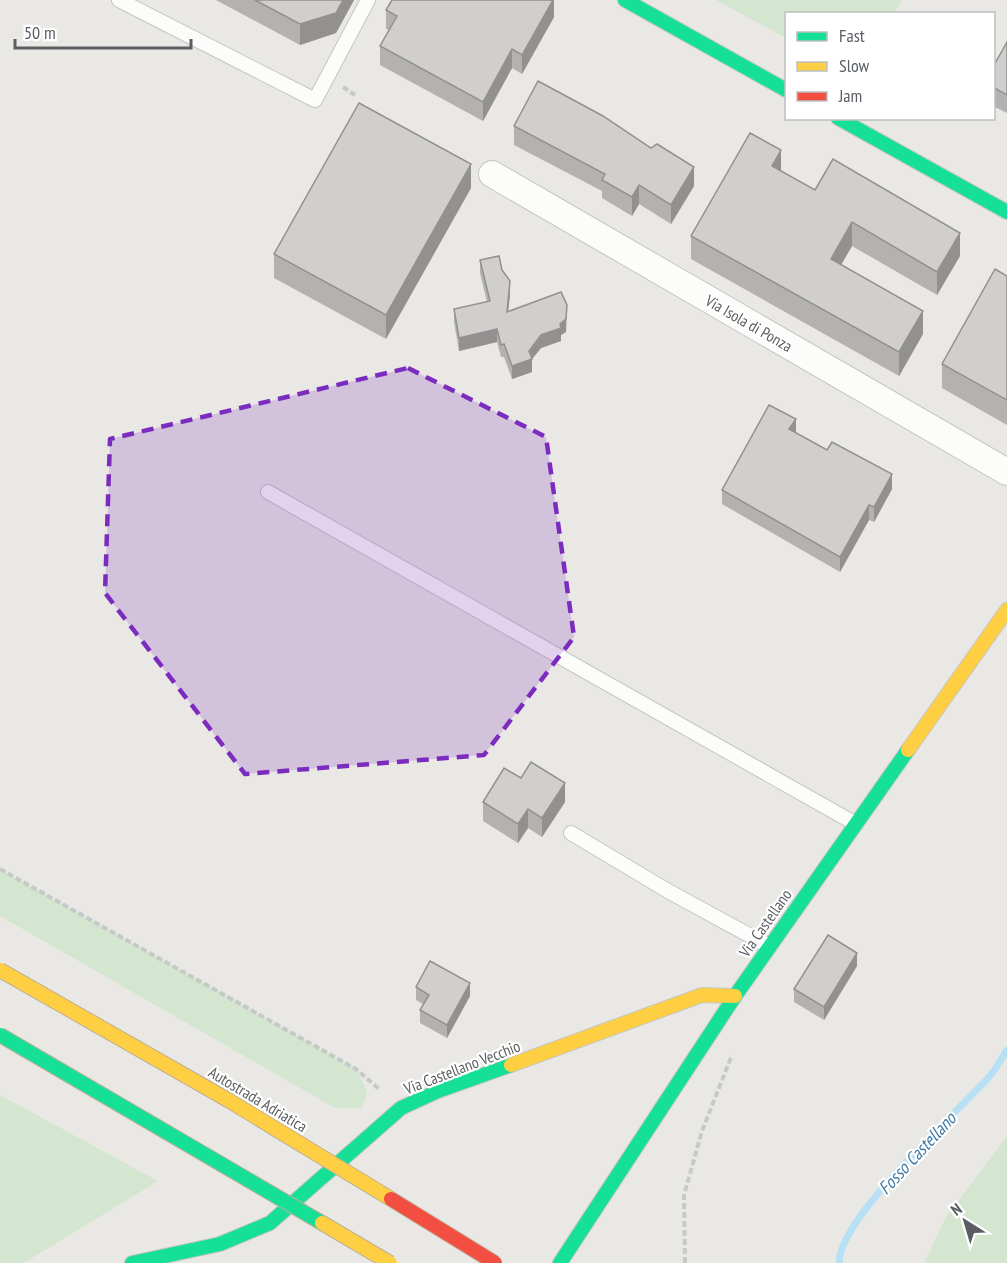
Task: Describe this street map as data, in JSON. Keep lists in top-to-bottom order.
{
  "streets": {
    "main road": ["Via Castellano", "Via Castellano Vecchio", "Autostrada Adriatica"],
    "street": ["Via Isola di Ponza"]
  },
  "crossings": [
    ["Via Castellano", "Via Castellano Vecchio"]
  ],
  "water": ["Fosso Castellano"],
  "legend": ["Fast", "Slow", "Jam"],
  "scale_bar": "50 m",
  "north": "top left"
}
